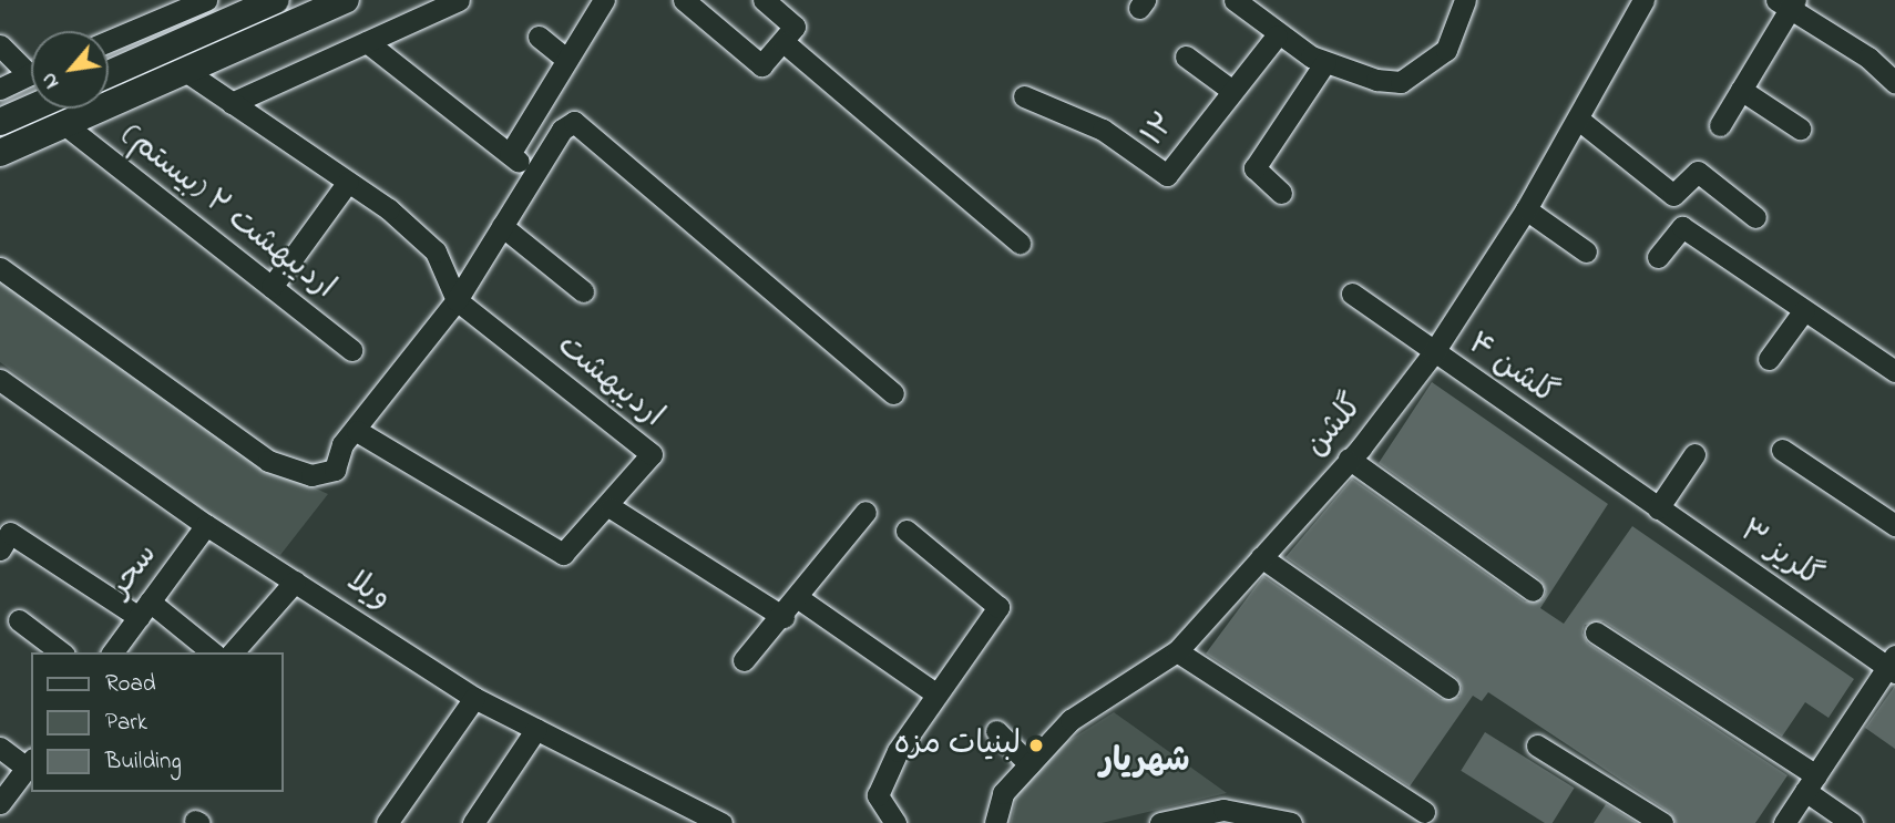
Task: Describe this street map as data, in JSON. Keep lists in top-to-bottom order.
{
  "streets": {
    "street": [
      "۱۲",
      "اردیبهشت ۲ (بیستم)",
      "گلشن ۴",
      "اردیبهشت",
      "گلشن",
      "گلریز ۳",
      "سحر",
      "ویلا"
    ]
  },
  "crossings": [
    ["گلشن ۴", "گلشن"],
    ["گلشن ۴", "گلریز ۳"],
    ["سحر", "ویلا"]
  ],
  "districts": ["شهریار"],
  "places": ["لبنیات مزه"],
  "legend": ["Road", "Park", "Building"],
  "north": "bottom left"
}
